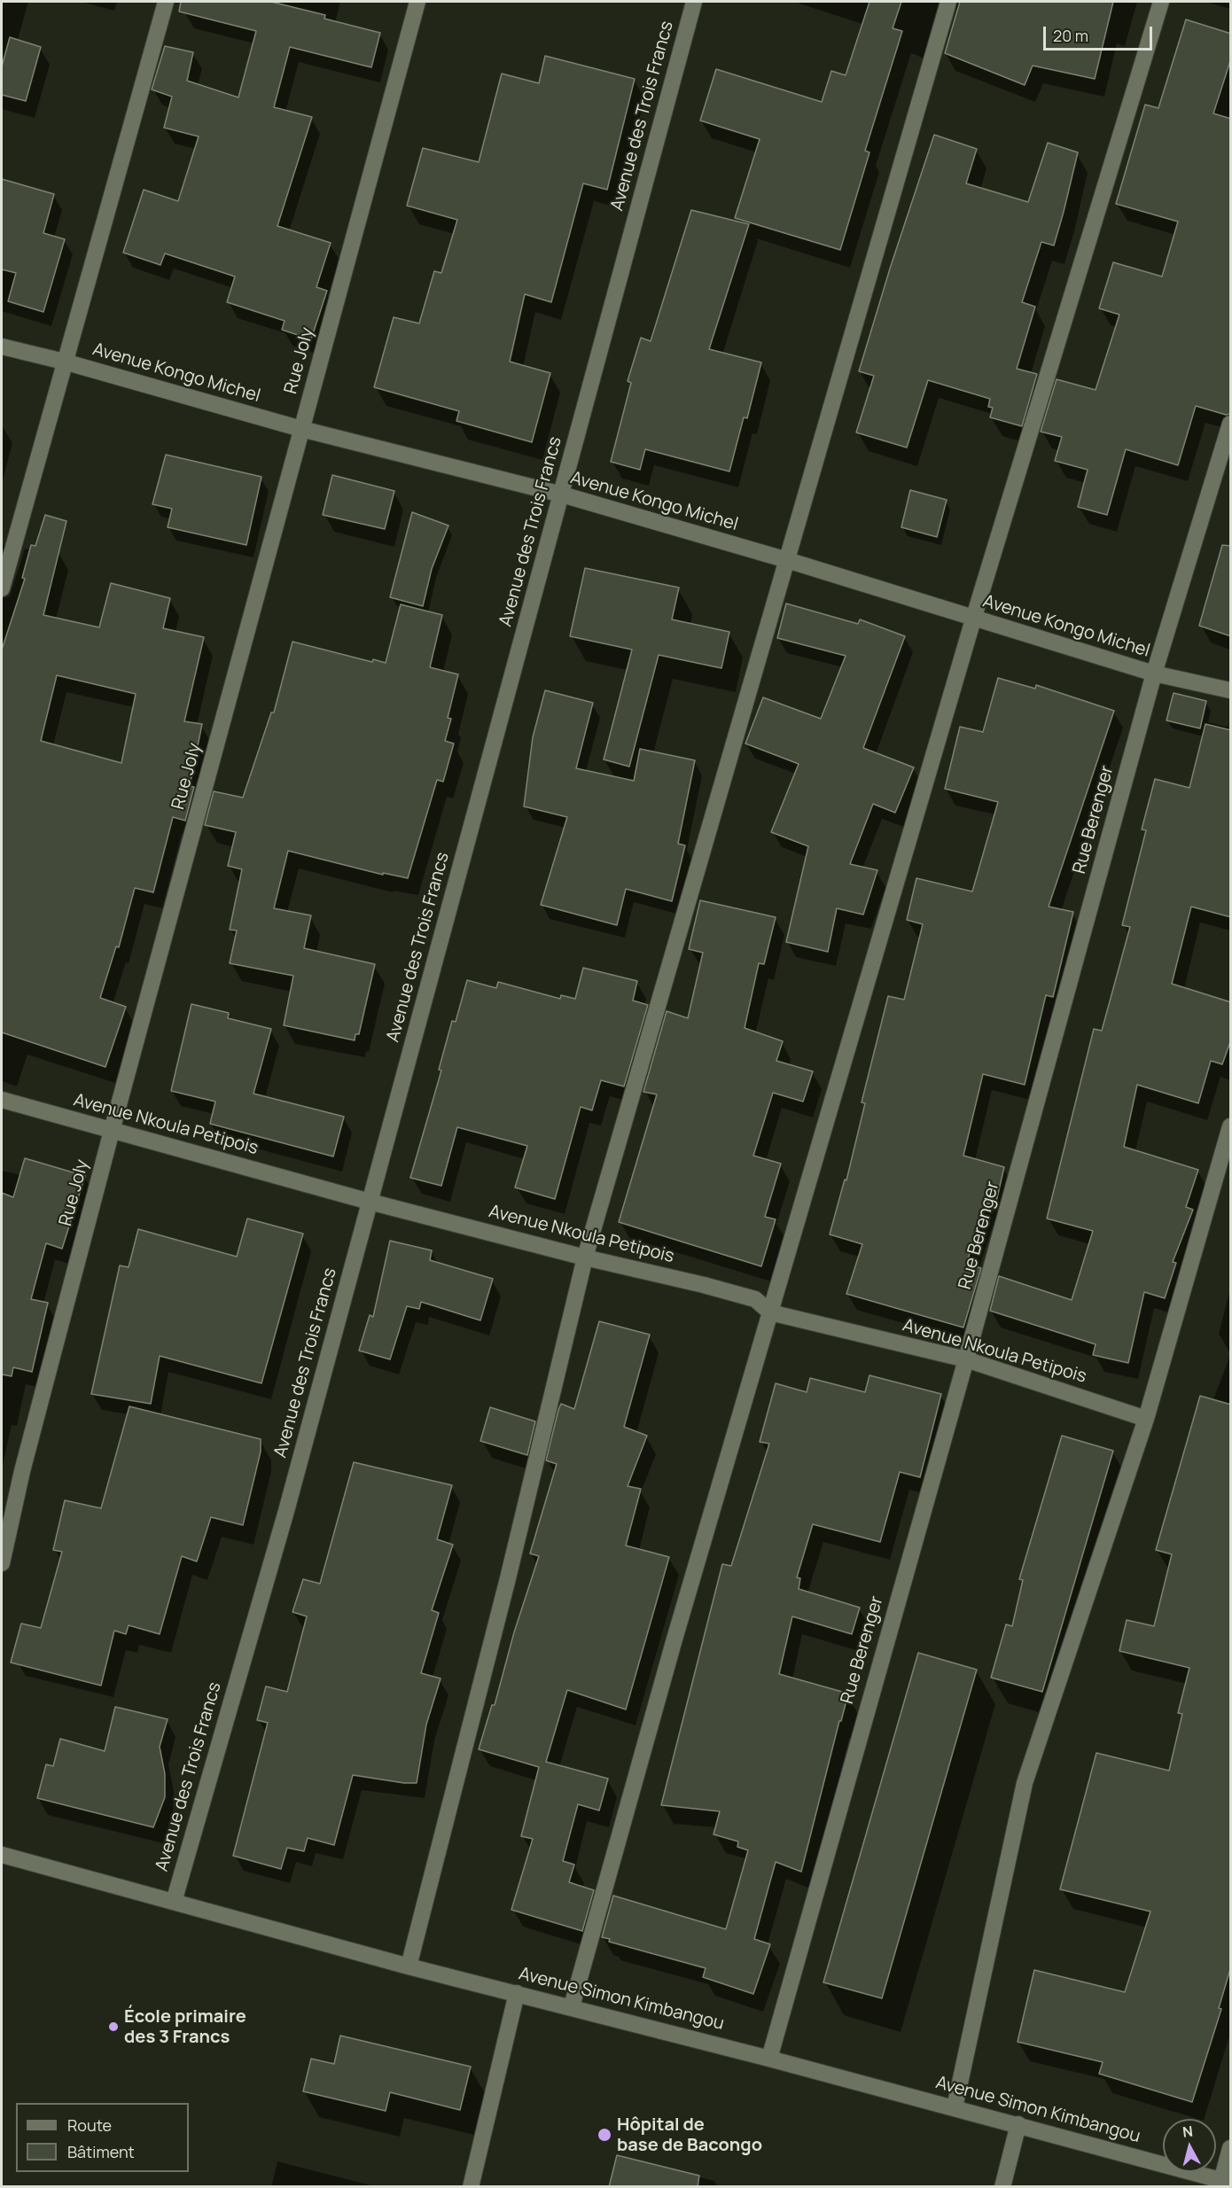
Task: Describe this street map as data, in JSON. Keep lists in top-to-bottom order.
{
  "streets": {
    "street": [
      "Avenue des Trois Francs",
      "Rue Joly",
      "Avenue Kongo Michel",
      "Rue Berenger",
      "Avenue Nkoula Petipois",
      "Avenue Simon Kimbangou"
    ]
  },
  "crossings": [
    ["Avenue des Trois Francs", "Avenue Kongo Michel"],
    ["Avenue des Trois Francs", "Avenue Nkoula Petipois"],
    ["Avenue des Trois Francs", "Avenue Simon Kimbangou"],
    ["Rue Joly", "Avenue Kongo Michel"],
    ["Rue Joly", "Avenue Nkoula Petipois"],
    ["Avenue Kongo Michel", "Rue Berenger"],
    ["Rue Berenger", "Avenue Nkoula Petipois"],
    ["Rue Berenger", "Avenue Simon Kimbangou"]
  ],
  "places": ["École primaire des 3 Francs", "Hôpital de base de Bacongo"],
  "legend": ["Route", "Bâtiment"],
  "scale_bar": "20 m",
  "north": "top"
}
